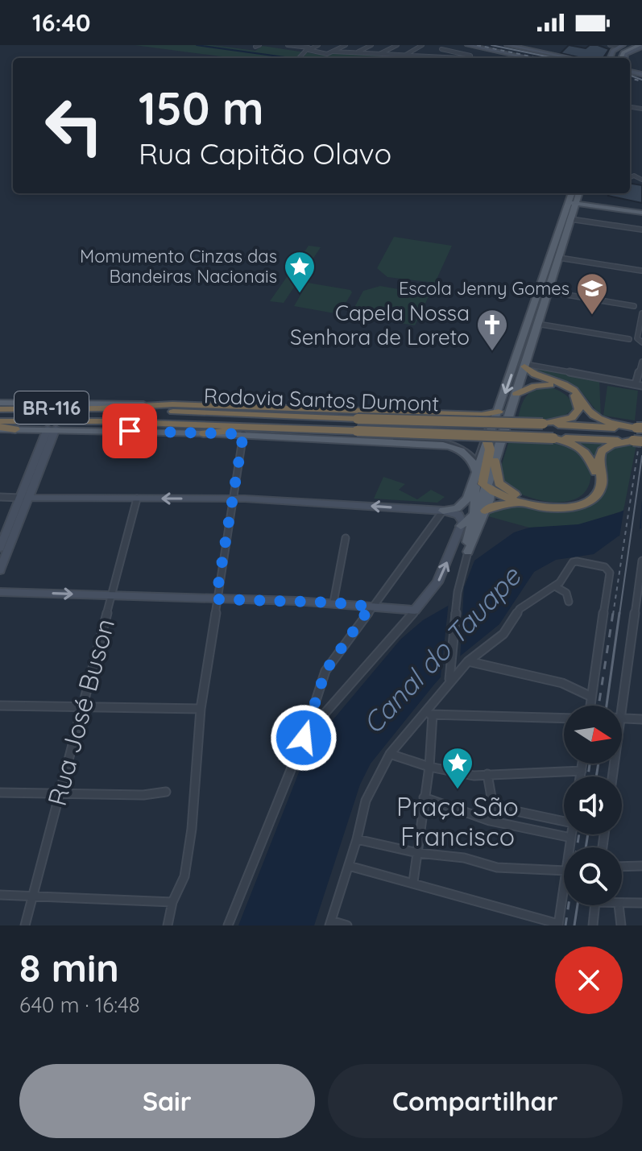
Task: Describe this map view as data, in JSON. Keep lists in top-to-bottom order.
{
  "streets": {
    "highway": ["Rodovia Santos Dumont", "BR-116"],
    "street": ["Rua José Buson"]
  },
  "water": ["Canal do Tauape"],
  "places": {
    "place": ["Momumento Cinzas das Bandeiras Nacionais", "Praça São Francisco"],
    "school or university": ["Escola Jenny Gomes"],
    "church": ["Capela Nossa Senhora de Loreto"]
  },
  "north": "right",
  "page": {
    "status": "16:40",
    "turn": ["150 m", "Rua Capitão Olavo"],
    "heading": ["8 min", "640 m · 16:48"],
    "buttons": ["Sair", "Compartilhar"]
  }
}
